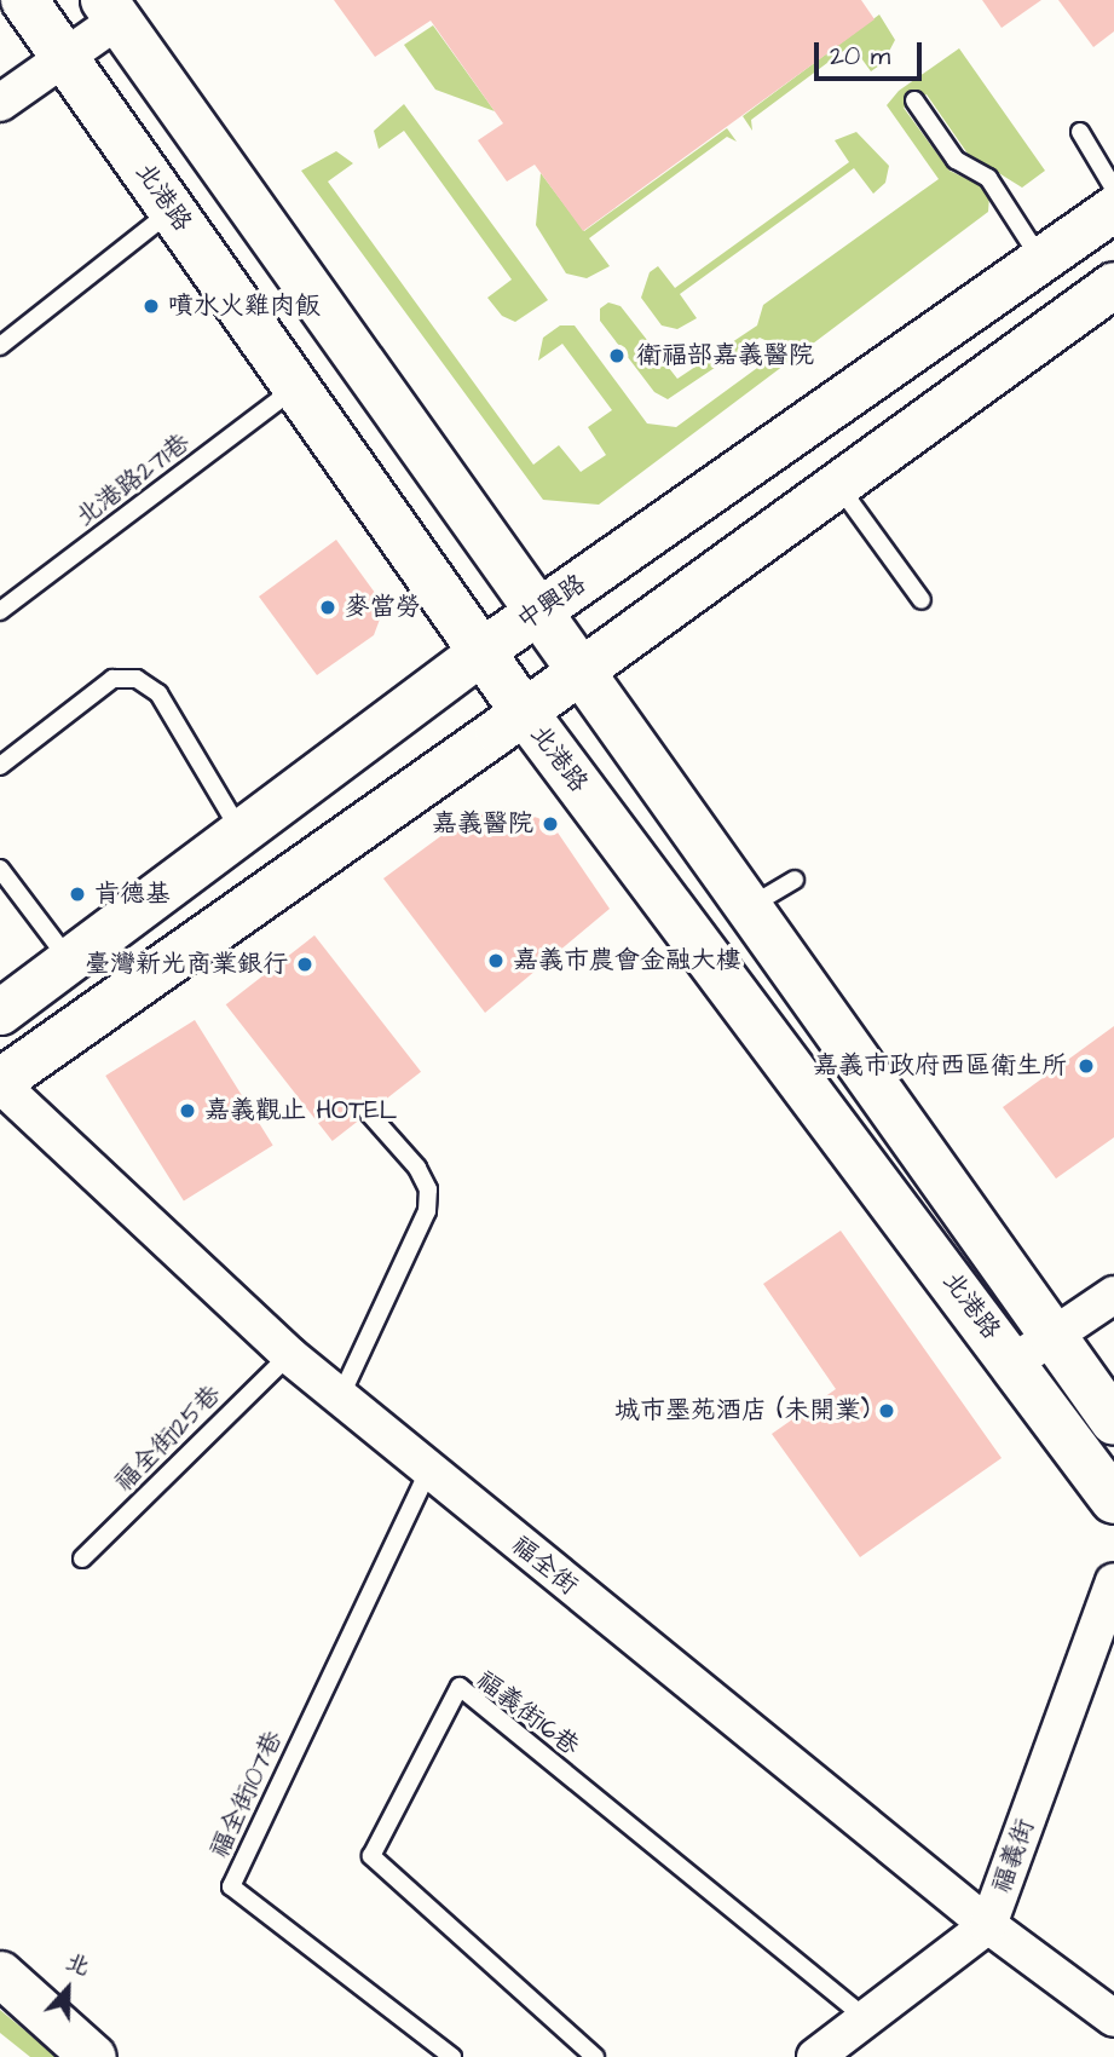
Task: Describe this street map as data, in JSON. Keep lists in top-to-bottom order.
{
  "streets": {
    "main road": ["北港路"],
    "street": ["中興路", "福全街", "福義街"],
    "lane": [
      "北港路271巷",
      "福全街125巷",
      "福義街16巷",
      "福全街107巷"
    ]
  },
  "crossings": [
    ["北港路", "北港路271巷"],
    ["北港路", "中興路"],
    ["福全街125巷", "福全街"],
    ["福全街", "福全街107巷"],
    ["福全街", "福義街"],
    ["福義街16巷", "福義街"]
  ],
  "places": [
    "噴水火雞肉飯",
    "衛福部嘉義醫院",
    "麥當勞",
    "嘉義醫院",
    "肯德基",
    "嘉義市農會金融大樓",
    "臺灣新光商業銀行",
    "嘉義市政府西區衛生所",
    "嘉義觀止 HOTEL",
    "城市墨苑酒店 (未開業)"
  ],
  "scale_bar": "20 m",
  "north": "top"
}
